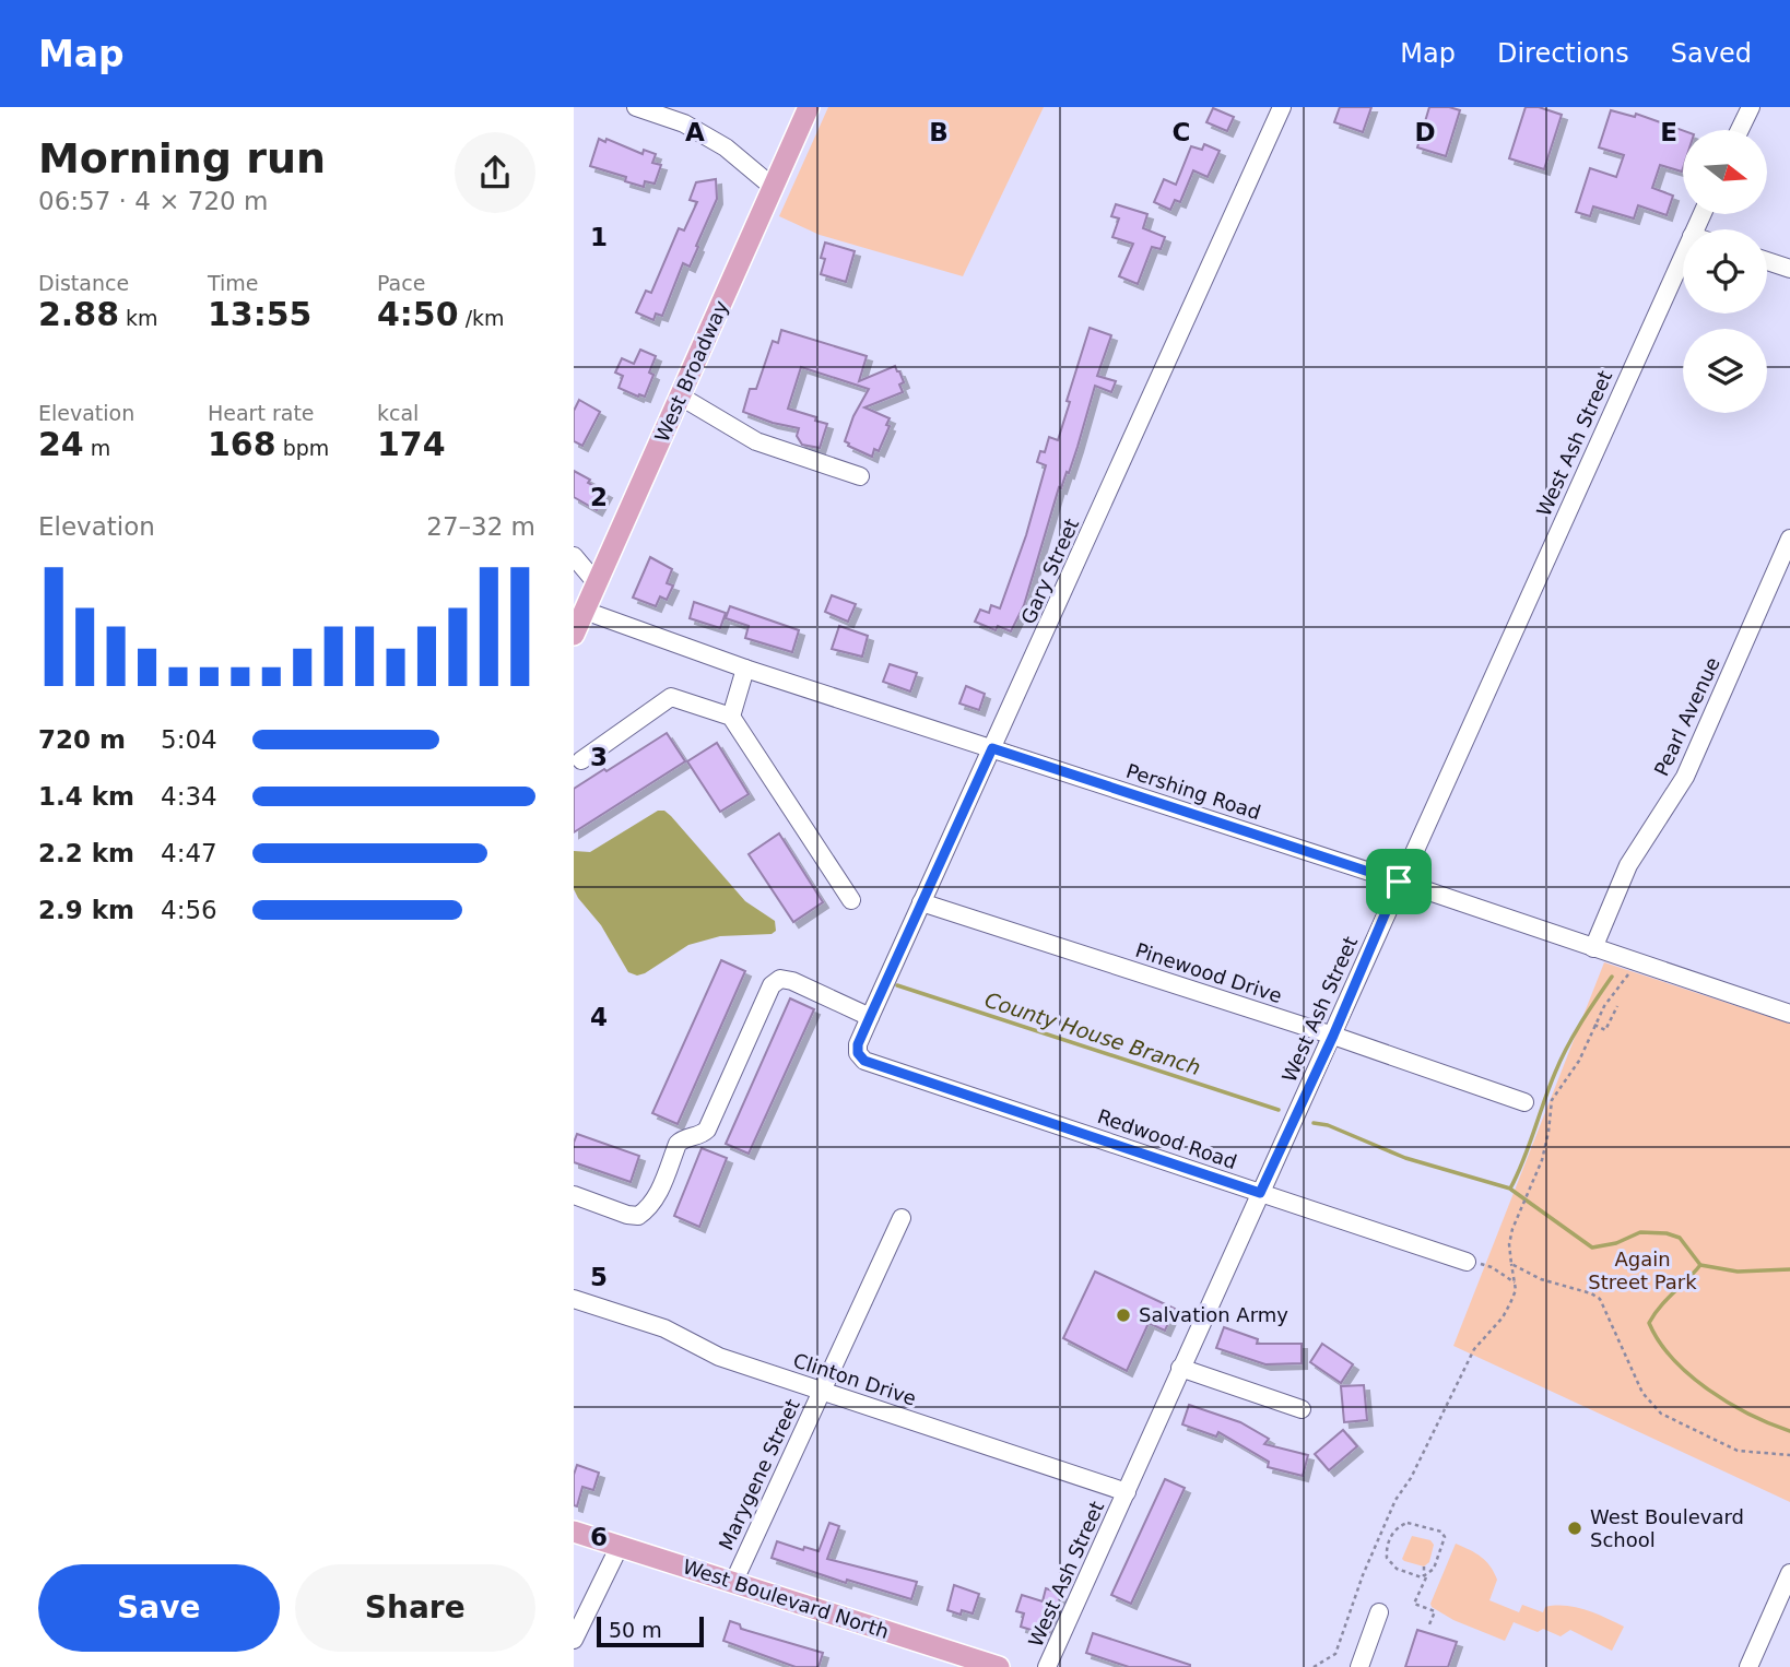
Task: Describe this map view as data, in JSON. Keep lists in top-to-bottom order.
{
  "streets": {
    "main road": ["West Broadway", "West Boulevard North"],
    "street": [
      "West Ash Street",
      "Gary Street",
      "Pearl Avenue",
      "Pershing Road",
      "Pinewood Drive",
      "Redwood Road",
      "Clinton Drive",
      "Marygene Street"
    ]
  },
  "crossings": [
    ["West Broadway", "Pershing Road"],
    ["West Ash Street", "Pershing Road"],
    ["West Ash Street", "Pinewood Drive"],
    ["West Ash Street", "Redwood Road"],
    ["West Ash Street", "Clinton Drive"],
    ["Gary Street", "Pershing Road"],
    ["Gary Street", "Pinewood Drive"],
    ["Gary Street", "Redwood Road"],
    ["Pearl Avenue", "Pershing Road"],
    ["Clinton Drive", "Marygene Street"],
    ["Marygene Street", "West Boulevard North"]
  ],
  "water": ["County House Branch"],
  "parks": ["Again Street Park"],
  "places": ["Salvation Army", "West Boulevard School"],
  "scale_bar": "50 m",
  "north": "right",
  "page": {
    "header": "Map",
    "nav": ["Map", "Directions", "Saved"],
    "heading": ["Morning run", "06:57 · 4 × 720 m"],
    "stats": [
      ["Distance", "2.88 km"],
      ["Time", "13:55"],
      ["Pace", "4:50 /km"],
      ["Elevation", "24 m"],
      ["Heart rate", "168 bpm"],
      ["kcal", "174"]
    ],
    "chart": ["Elevation", "27–32 m"],
    "list": [
      {
        "name": "720 m",
        "note": "5:04"
      },
      {
        "name": "1.4 km",
        "note": "4:34"
      },
      {
        "name": "2.2 km",
        "note": "4:47"
      },
      {
        "name": "2.9 km",
        "note": "4:56"
      }
    ],
    "buttons": ["Save", "Share"],
    "scale": "50 m"
  },
  "grid": {
    "columns": [
      "A",
      "B",
      "C",
      "D",
      "E"
    ],
    "rows": [
      "1",
      "2",
      "3",
      "4",
      "5",
      "6"
    ]
  }
}
